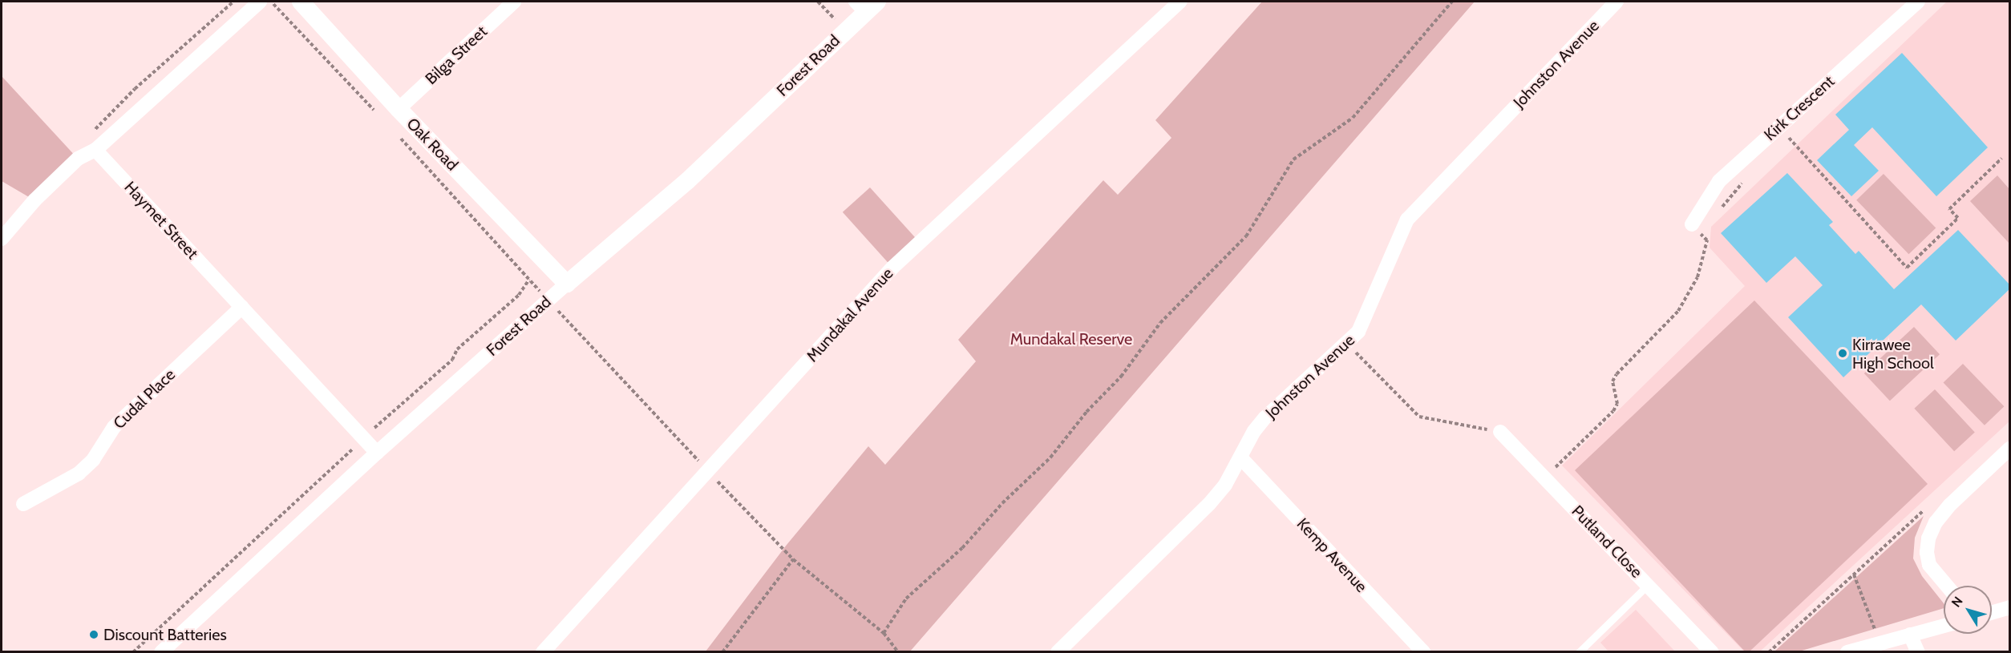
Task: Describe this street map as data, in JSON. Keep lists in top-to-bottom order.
{
  "streets": {
    "street": [
      "Bilga Street",
      "Johnston Avenue",
      "Forest Road",
      "Kirk Crescent",
      "Oak Road",
      "Haymet Street",
      "Mundakal Avenue",
      "Cudal Place",
      "Putland Close",
      "Kemp Avenue"
    ]
  },
  "crossings": [
    ["Bilga Street", "Oak Road"],
    ["Johnston Avenue", "Kemp Avenue"],
    ["Forest Road", "Oak Road"],
    ["Forest Road", "Haymet Street"],
    ["Haymet Street", "Cudal Place"]
  ],
  "parks": ["Mundakal Reserve"],
  "places": ["Kirrawee High School", "Discount Batteries"],
  "north": "top left"
}
